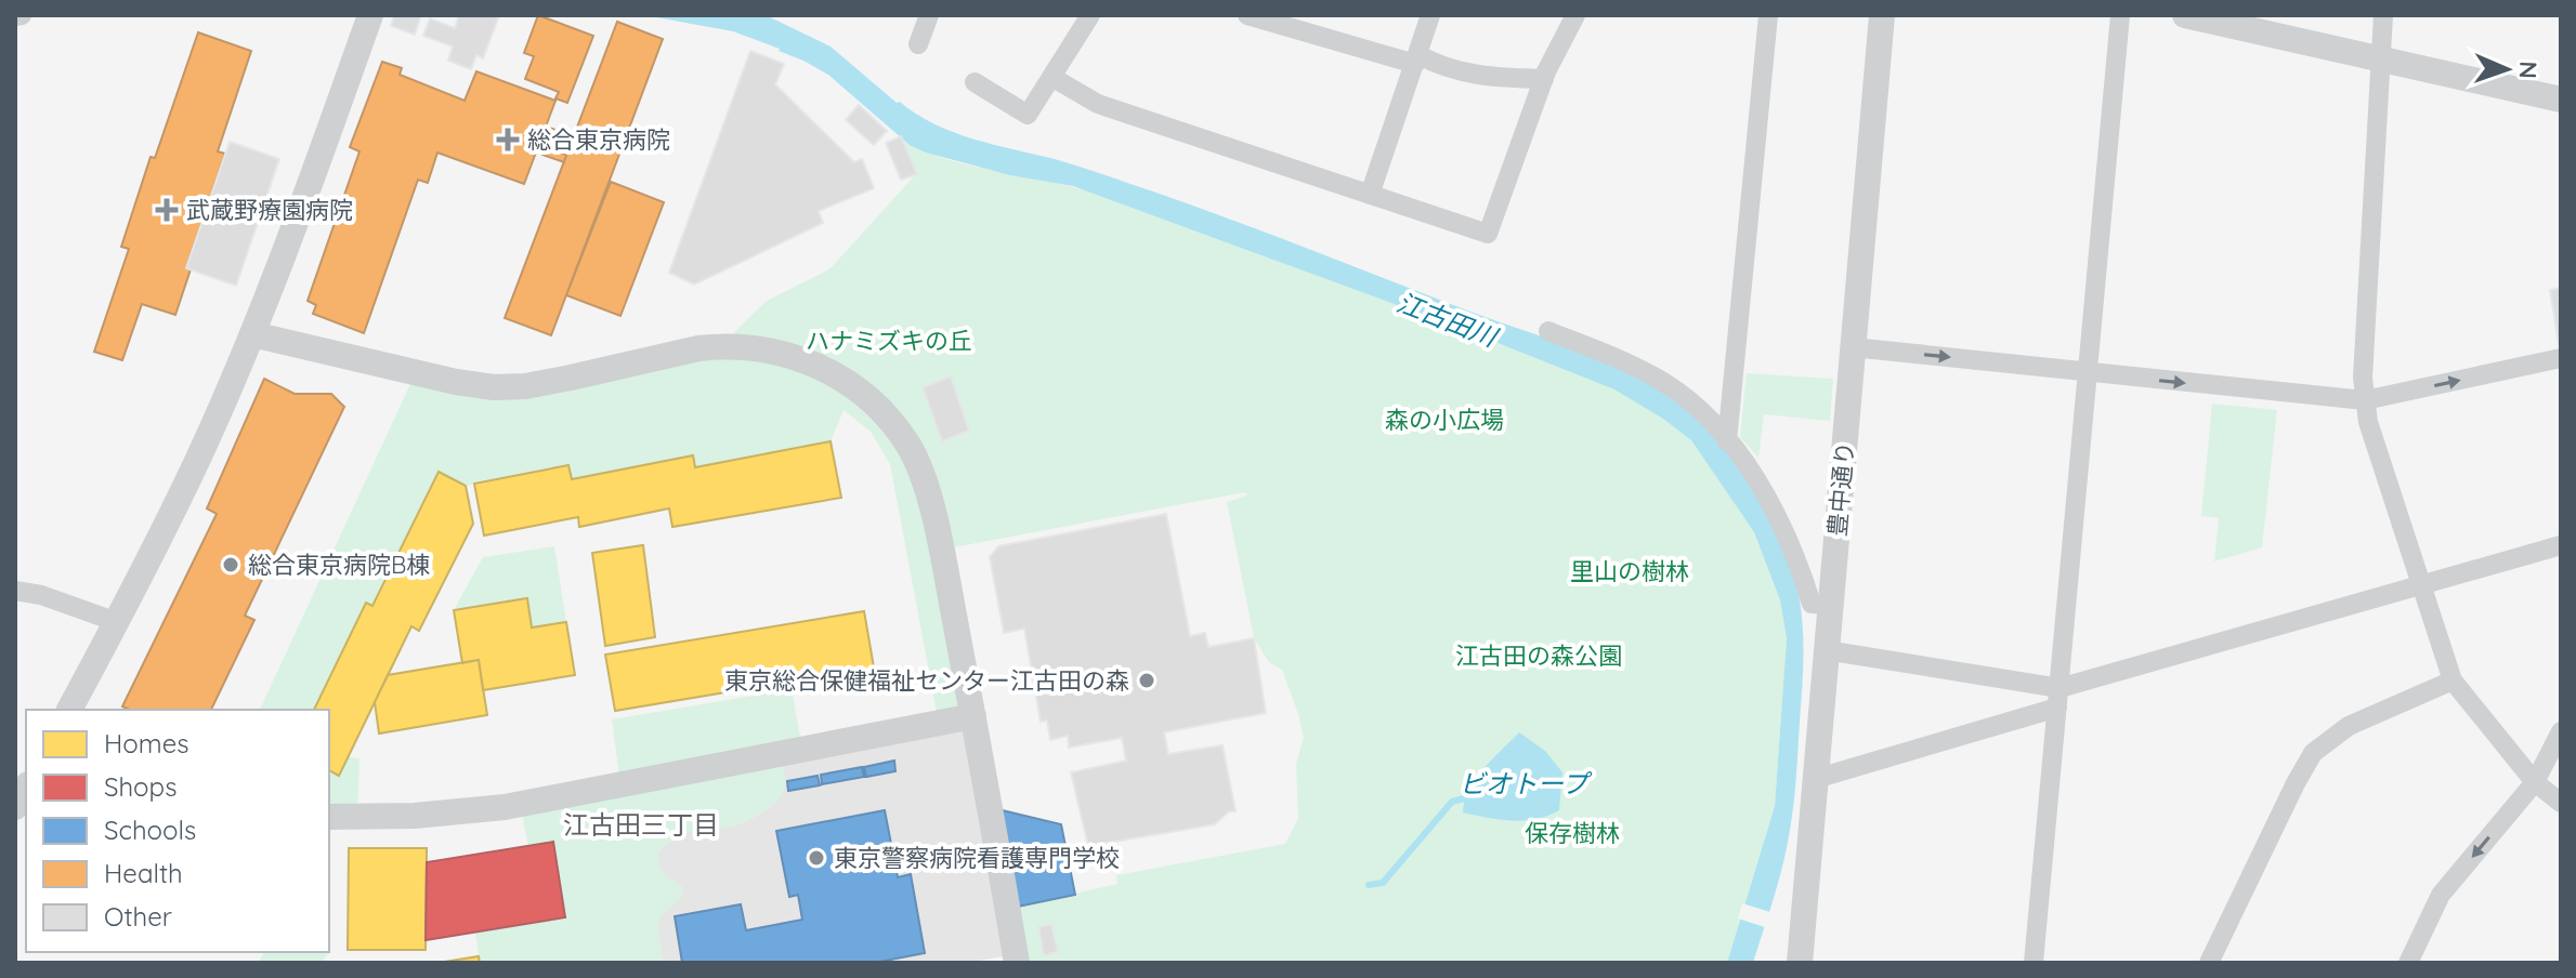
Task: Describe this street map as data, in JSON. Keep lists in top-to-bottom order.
{
  "streets": {
    "street": ["豊中通り"]
  },
  "districts": ["江古田三丁目"],
  "water": ["江古田川", "ビオトープ"],
  "parks": [
    "ハナミズキの丘",
    "森の小広場",
    "里山の樹林",
    "江古田の森公園",
    "保存樹林"
  ],
  "places": {
    "health": ["総合東京病院", "武蔵野療園病院"],
    "other": ["総合東京病院B棟", "東京総合保健福祉センター江古田の森", "東京警察病院看護専門学校"]
  },
  "legend": [
    "Homes",
    "Shops",
    "Schools",
    "Health",
    "Other"
  ],
  "north": "right"
}
